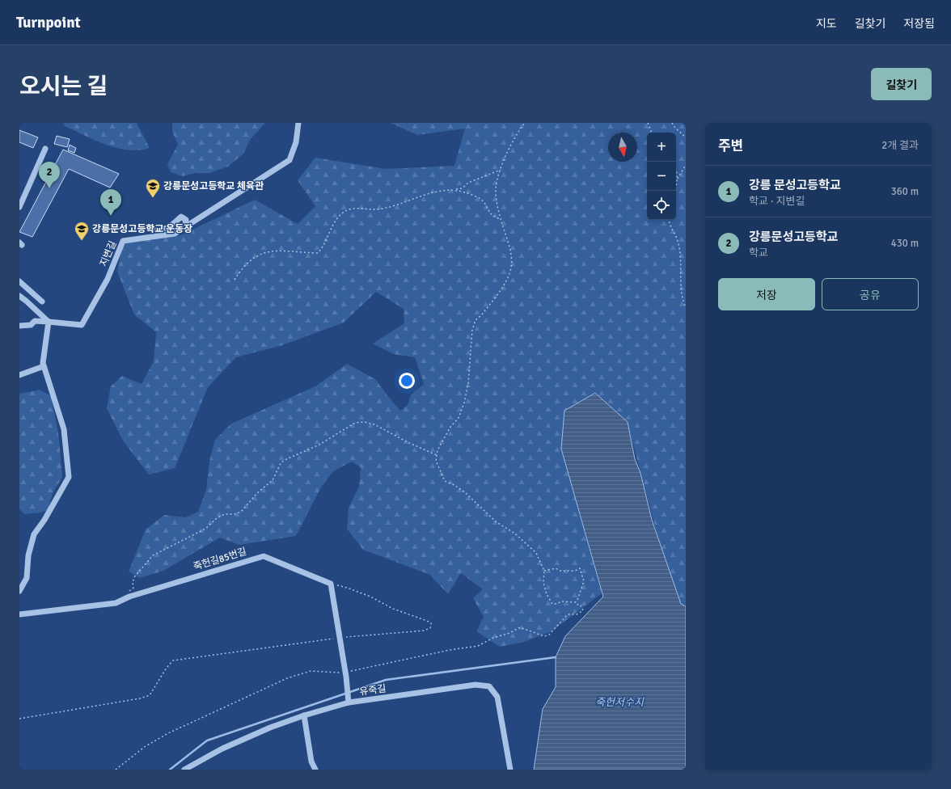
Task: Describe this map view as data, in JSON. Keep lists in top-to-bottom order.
{
  "streets": {
    "street": ["지변길", "죽헌길85번길", "유죽길"]
  },
  "water": ["죽헌저수지"],
  "places": {
    "school or university": ["강릉문성고등학교 체육관", "강릉문성고등학교 운동장"]
  },
  "north": "bottom",
  "page": {
    "header": "Turnpoint",
    "nav": ["지도", "길찾기", "저장됨"],
    "title": "오시는 길",
    "buttons": [
      "길찾기",
      ["저장", "공유"]
    ],
    "heading": ["주변", "2개 결과"],
    "map_buttons": ["+", "−"],
    "pins": ["2", "1"],
    "list": [
      {
        "mark": "1",
        "name": "강릉 문성고등학교",
        "note": "학교 · 지변길",
        "value": "360 m"
      },
      {
        "mark": "2",
        "name": "강릉문성고등학교",
        "note": "학교",
        "value": "430 m"
      }
    ]
  }
}
